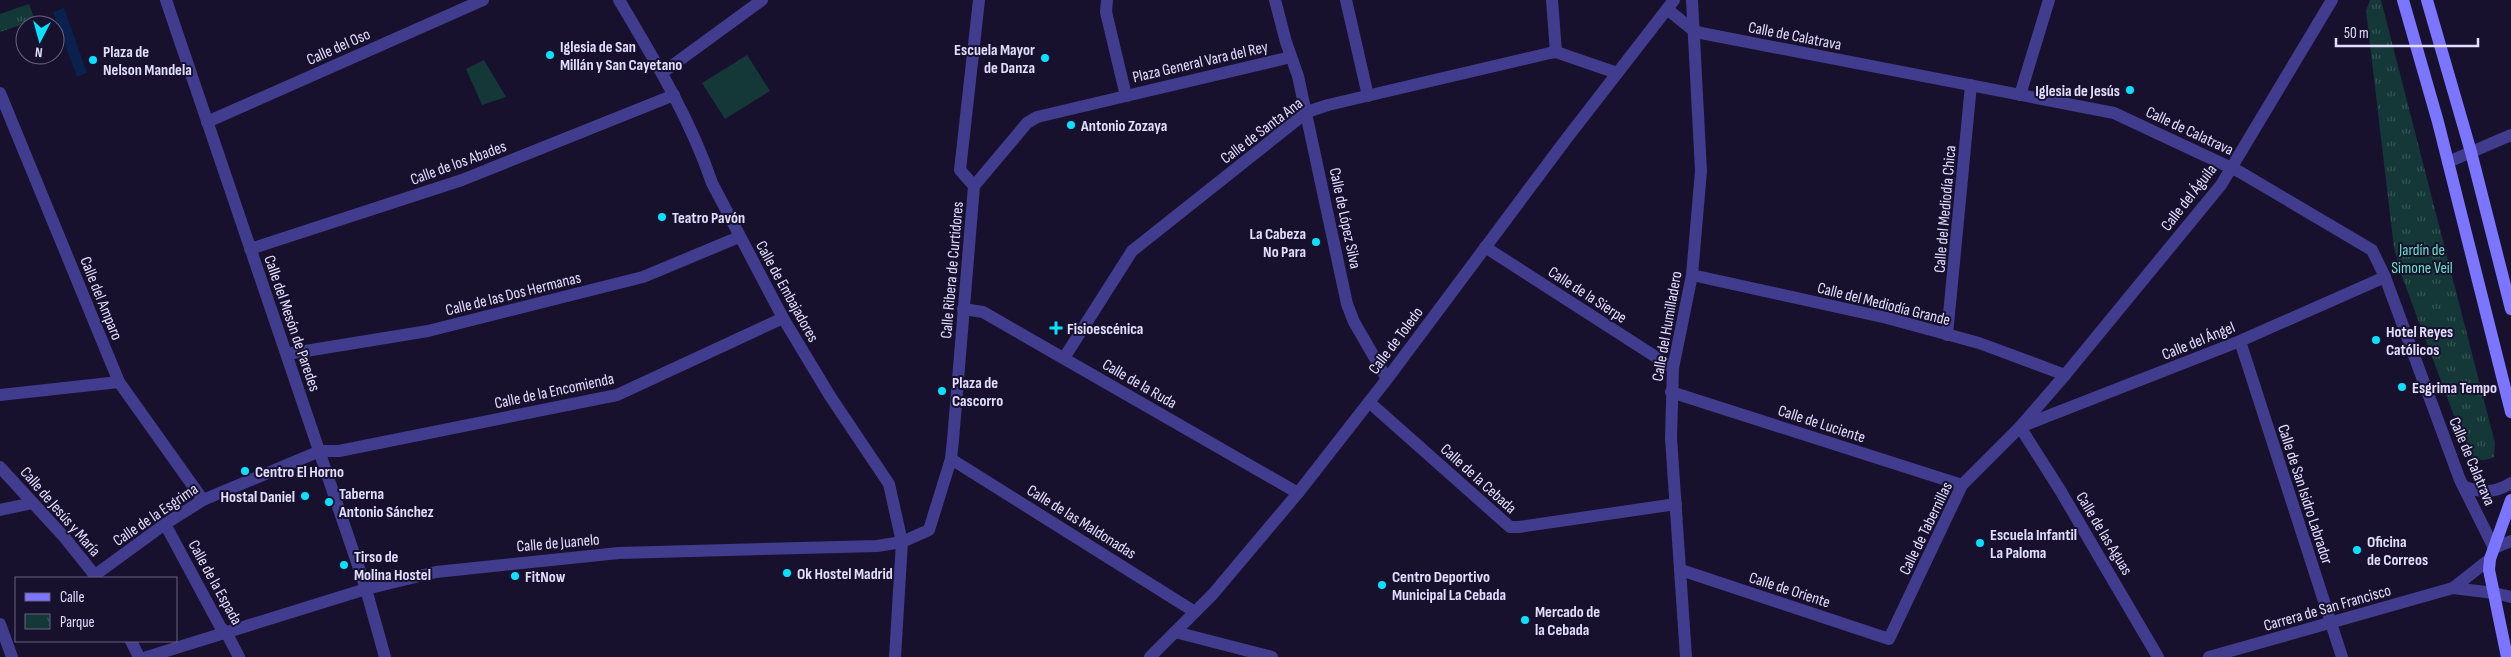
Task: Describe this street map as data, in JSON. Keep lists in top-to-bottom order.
{
  "streets": {
    "street": [
      "Calle de Calatrava",
      "Calle del Oso",
      "Plaza General Vara del Rey",
      "Calle de Santa Ana",
      "Calle de los Abades",
      "Calle del Águila",
      "Calle del Mediodía Chica",
      "Calle de López Silva",
      "Calle Ribera de Curtidores",
      "Calle de Embajadores",
      "Calle de las Dos Hermanas",
      "Calle de la Sierpe",
      "Calle del Amparo",
      "Calle del Mediodía Grande",
      "Calle del Mesón de Paredes",
      "Calle del Humilladero",
      "Calle de Toledo",
      "Calle del Ángel",
      "Calle de la Ruda",
      "Calle de la Encomienda",
      "Calle de Luciente",
      "Calle de la Cebada",
      "Calle de San Isidro Labrador",
      "Calle de Jesús y María",
      "Calle de la Esgrima",
      "Calle de las Maldonadas",
      "Calle de Tabernillas",
      "Calle de las Aguas",
      "Calle de Juanelo",
      "Calle de la Espada",
      "Calle de Oriente",
      "Carrera de San Francisco"
    ]
  },
  "crossings": [
    ["Calle de Calatrava", "Calle del Águila"],
    ["Calle de Calatrava", "Calle del Mediodía Chica"],
    ["Calle de Calatrava", "Calle del Humilladero"],
    ["Calle de Calatrava", "Calle de Toledo"],
    ["Calle de Calatrava", "Calle del Ángel"],
    ["Calle de Calatrava", "Carrera de San Francisco"],
    ["Calle del Oso", "Calle del Mesón de Paredes"],
    ["Plaza General Vara del Rey", "Calle de López Silva"],
    ["Calle de Santa Ana", "Calle de López Silva"],
    ["Calle de Santa Ana", "Calle de la Ruda"],
    ["Calle de los Abades", "Calle de Embajadores"],
    ["Calle de los Abades", "Calle del Mesón de Paredes"],
    ["Calle del Águila", "Calle del Mediodía Grande"],
    ["Calle del Águila", "Calle de Tabernillas"],
    ["Calle del Mediodía Chica", "Calle del Mediodía Grande"],
    ["Calle de López Silva", "Calle de Toledo"],
    ["Calle Ribera de Curtidores", "Calle de la Ruda"],
    ["Calle Ribera de Curtidores", "Calle de las Maldonadas"],
    ["Calle de Embajadores", "Calle de las Dos Hermanas"],
    ["Calle de Embajadores", "Calle de la Encomienda"],
    ["Calle de Embajadores", "Calle de Juanelo"],
    ["Calle de las Dos Hermanas", "Calle del Mesón de Paredes"],
    ["Calle de la Sierpe", "Calle del Humilladero"],
    ["Calle de la Sierpe", "Calle de Toledo"],
    ["Calle del Amparo", "Calle de la Esgrima"],
    ["Calle del Mediodía Grande", "Calle del Humilladero"],
    ["Calle del Mediodía Grande", "Calle de Tabernillas"],
    ["Calle del Mesón de Paredes", "Calle de la Encomienda"],
    ["Calle del Mesón de Paredes", "Calle de la Esgrima"],
    ["Calle del Mesón de Paredes", "Calle de Juanelo"],
    ["Calle del Humilladero", "Calle de Luciente"],
    ["Calle del Humilladero", "Calle de la Cebada"],
    ["Calle del Humilladero", "Calle de Oriente"],
    ["Calle de Toledo", "Calle de la Ruda"],
    ["Calle de Toledo", "Calle de la Cebada"],
    ["Calle de Toledo", "Calle de las Maldonadas"],
    ["Calle del Ángel", "Calle de San Isidro Labrador"],
    ["Calle del Ángel", "Calle de Tabernillas"],
    ["Calle del Ángel", "Calle de las Aguas"],
    ["Calle de la Encomienda", "Calle de la Esgrima"],
    ["Calle de Luciente", "Calle de Tabernillas"],
    ["Calle de San Isidro Labrador", "Carrera de San Francisco"],
    ["Calle de Jesús y María", "Calle de la Esgrima"],
    ["Calle de la Esgrima", "Calle de la Espada"],
    ["Calle de Tabernillas", "Calle de las Aguas"],
    ["Calle de Tabernillas", "Calle de Oriente"],
    ["Calle de Juanelo", "Calle de la Espada"]
  ],
  "parks": ["Jardín de Simone Veil"],
  "places": {
    "other": [
      "Iglesia de San Millán y San Cayetano",
      "Escuela Mayor de Danza",
      "Plaza de Nelson Mandela",
      "Iglesia de Jesús",
      "Antonio Zozaya",
      "Teatro Pavón",
      "La Cabeza No Para",
      "Hotel Reyes Católicos",
      "Esgrima Tempo",
      "Plaza de Cascorro",
      "Centro El Horno",
      "Hostal Daniel",
      "Taberna Antonio Sánchez",
      "Escuela Infantil La Paloma",
      "Oficina de Correos",
      "Tirso de Molina Hostel",
      "Ok Hostel Madrid",
      "FitNow",
      "Centro Deportivo Municipal La Cebada",
      "Mercado de la Cebada"
    ],
    "health": ["Fisioescénica"]
  },
  "legend": ["Calle", "Parque"],
  "scale_bar": "50 m",
  "north": "bottom"
}
